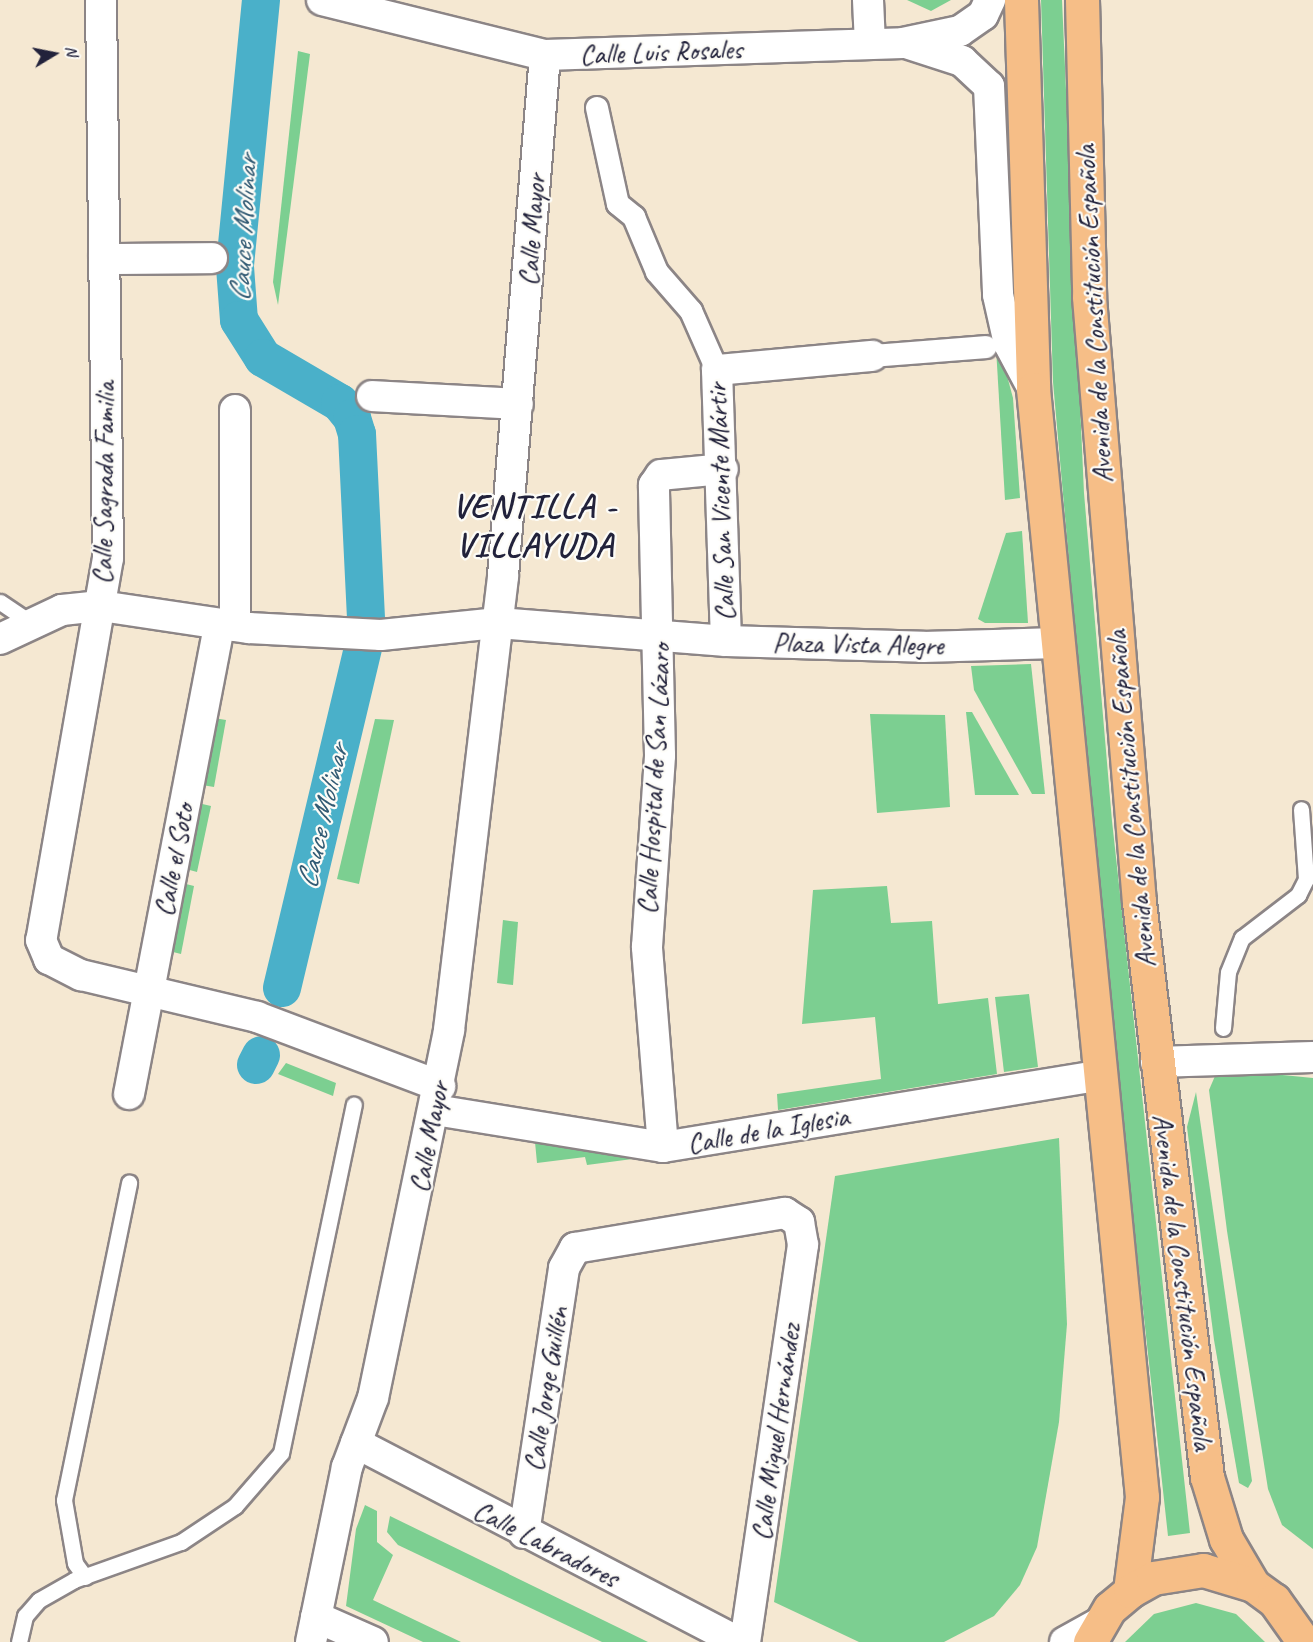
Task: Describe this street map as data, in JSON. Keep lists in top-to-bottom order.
{
  "streets": {
    "highway": ["Avenida de la Constitución Española"],
    "street": [
      "Calle Luis Rosales",
      "Calle Mayor",
      "Calle Sagrada Familia",
      "Calle San Vicente Mártir",
      "Plaza Vista Alegre",
      "Calle Hospital de San Lázaro",
      "Calle el Soto",
      "Calle de la Iglesia",
      "Calle Jorge Guillén",
      "Calle Miguel Hernández",
      "Calle Labradores"
    ]
  },
  "crossings": [
    ["Calle Luis Rosales", "Calle Mayor"],
    ["Calle Luis Rosales", "Avenida de la Constitución Española"],
    ["Calle Mayor", "Calle de la Iglesia"],
    ["Calle Mayor", "Calle Labradores"],
    ["Avenida de la Constitución Española", "Plaza Vista Alegre"],
    ["Avenida de la Constitución Española", "Calle de la Iglesia"],
    ["Calle Sagrada Familia", "Calle de la Iglesia"],
    ["Calle San Vicente Mártir", "Plaza Vista Alegre"],
    ["Calle San Vicente Mártir", "Calle Hospital de San Lázaro"],
    ["Plaza Vista Alegre", "Calle Hospital de San Lázaro"],
    ["Calle Hospital de San Lázaro", "Calle de la Iglesia"],
    ["Calle el Soto", "Calle de la Iglesia"],
    ["Calle Jorge Guillén", "Calle Miguel Hernández"],
    ["Calle Jorge Guillén", "Calle Labradores"]
  ],
  "districts": ["VENTILLA - VILLAYUDA"],
  "water": ["Cauce Molinar"],
  "north": "right"
}
